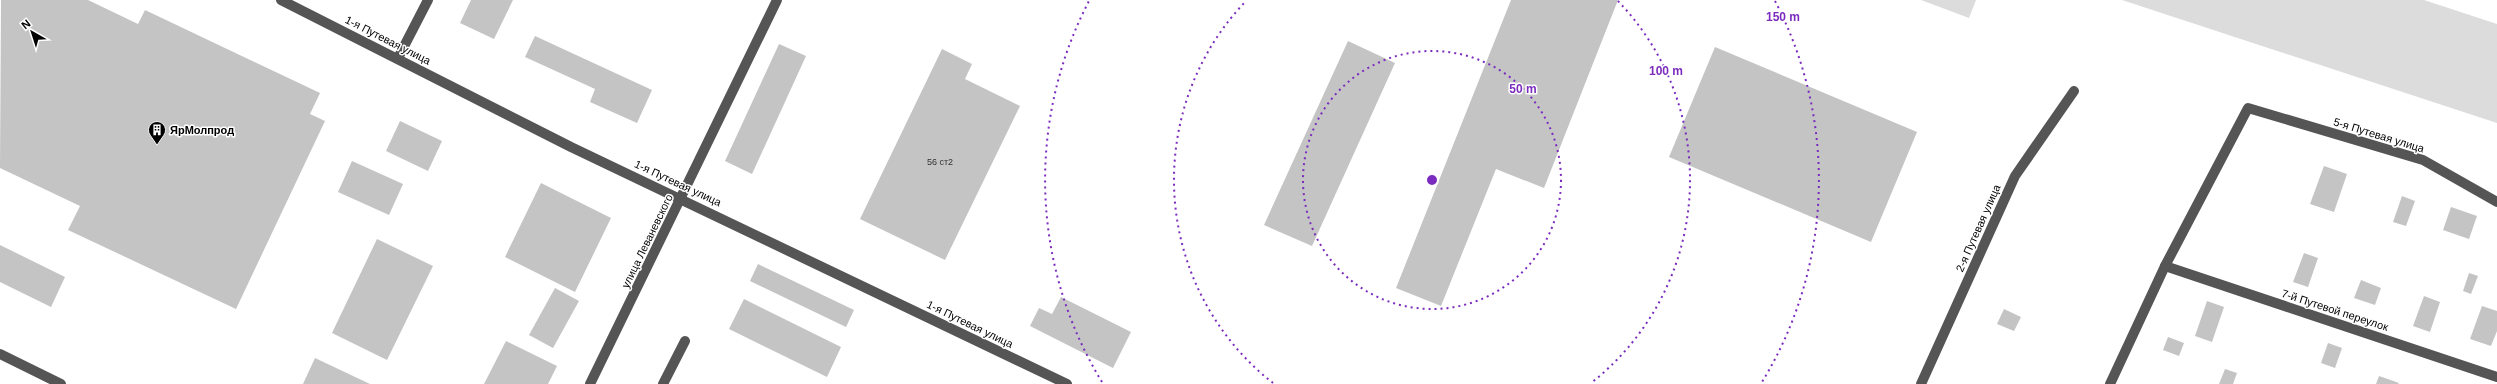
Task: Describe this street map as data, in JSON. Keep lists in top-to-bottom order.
{
  "streets": {
    "street": [
      "1-я Путевая улица",
      "5-я Путевая улица",
      "2-я Путевая улица",
      "улица Леваневского",
      "7-й Путевой переулок"
    ]
  },
  "crossings": [
    ["1-я Путевая улица", "улица Леваневского"],
    ["5-я Путевая улица", "7-й Путевой переулок"]
  ],
  "places": {
    "building": ["ЯрМолпрод"]
  },
  "house_numbers": ["56 ст2"],
  "north": "top left",
  "rings": ["150 m", "100 m", "50 m"]
}
